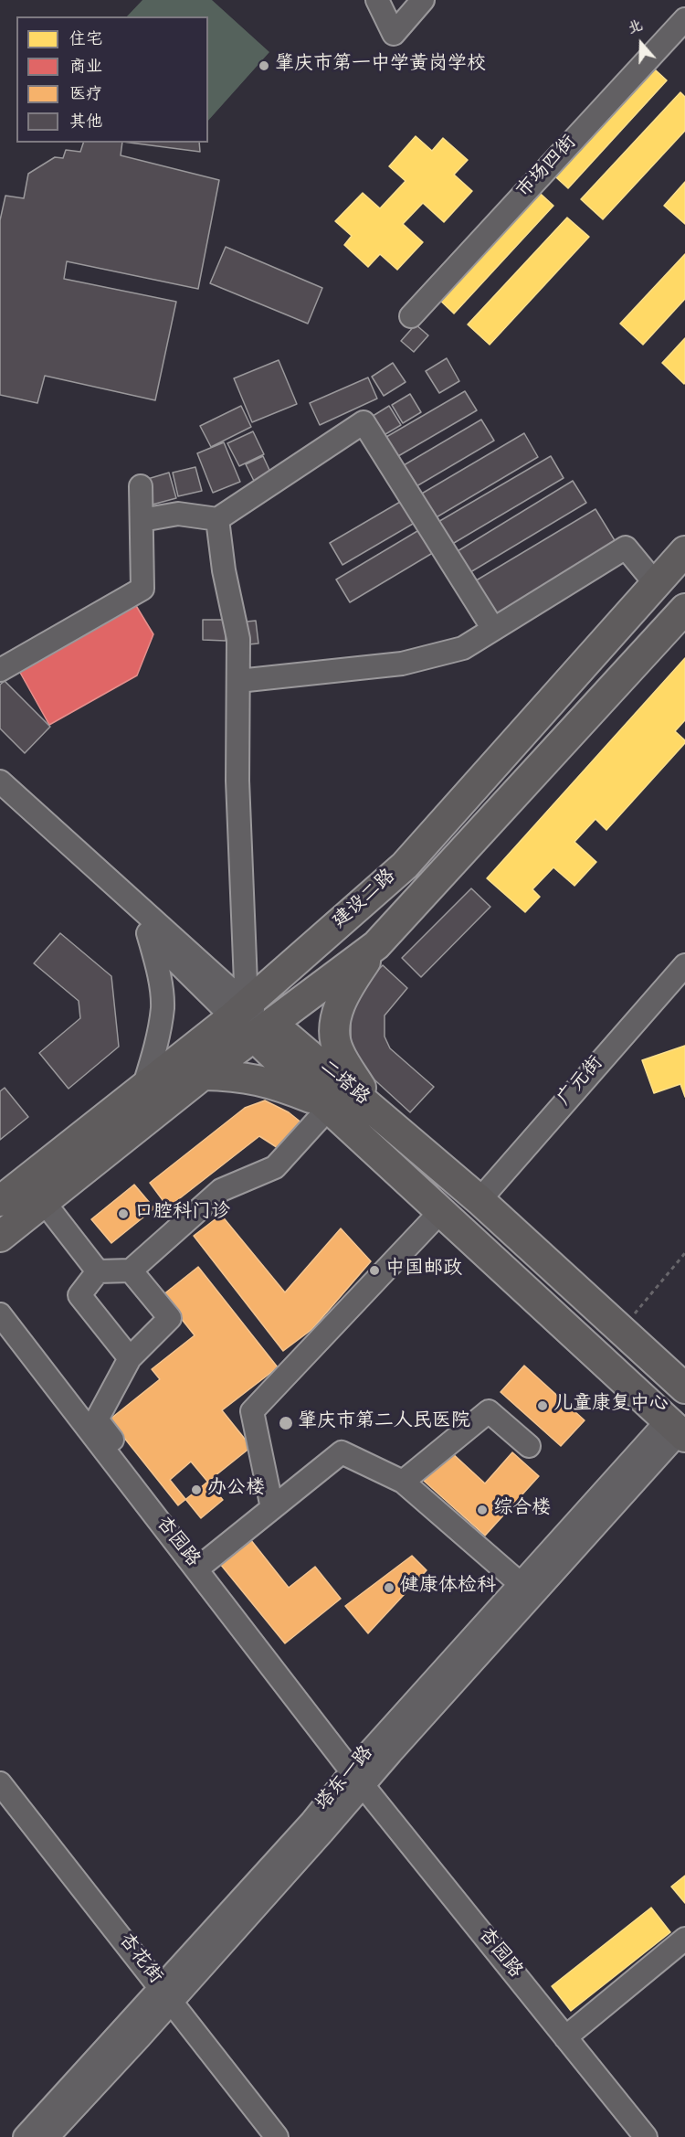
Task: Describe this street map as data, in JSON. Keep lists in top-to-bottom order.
{
  "streets": {
    "main road": ["建设二路", "二塔路"],
    "street": [
      "市场四街",
      "广元街",
      "杏园路",
      "塔东一路",
      "杏花街"
    ]
  },
  "crossings": [
    ["建设二路", "二塔路"],
    ["广元街", "二塔路"],
    ["二塔路", "塔东一路"],
    ["杏园路", "塔东一路"],
    ["塔东一路", "杏花街"]
  ],
  "places": [
    "肇庆市第一中学黄岗学校",
    "口腔科门诊",
    "中国邮政",
    "儿童康复中心",
    "肇庆市第二人民医院",
    "办公楼",
    "综合楼",
    "健康体检科"
  ],
  "legend": [
    "住宅",
    "商业",
    "医疗",
    "其他"
  ],
  "north": "top"
}
